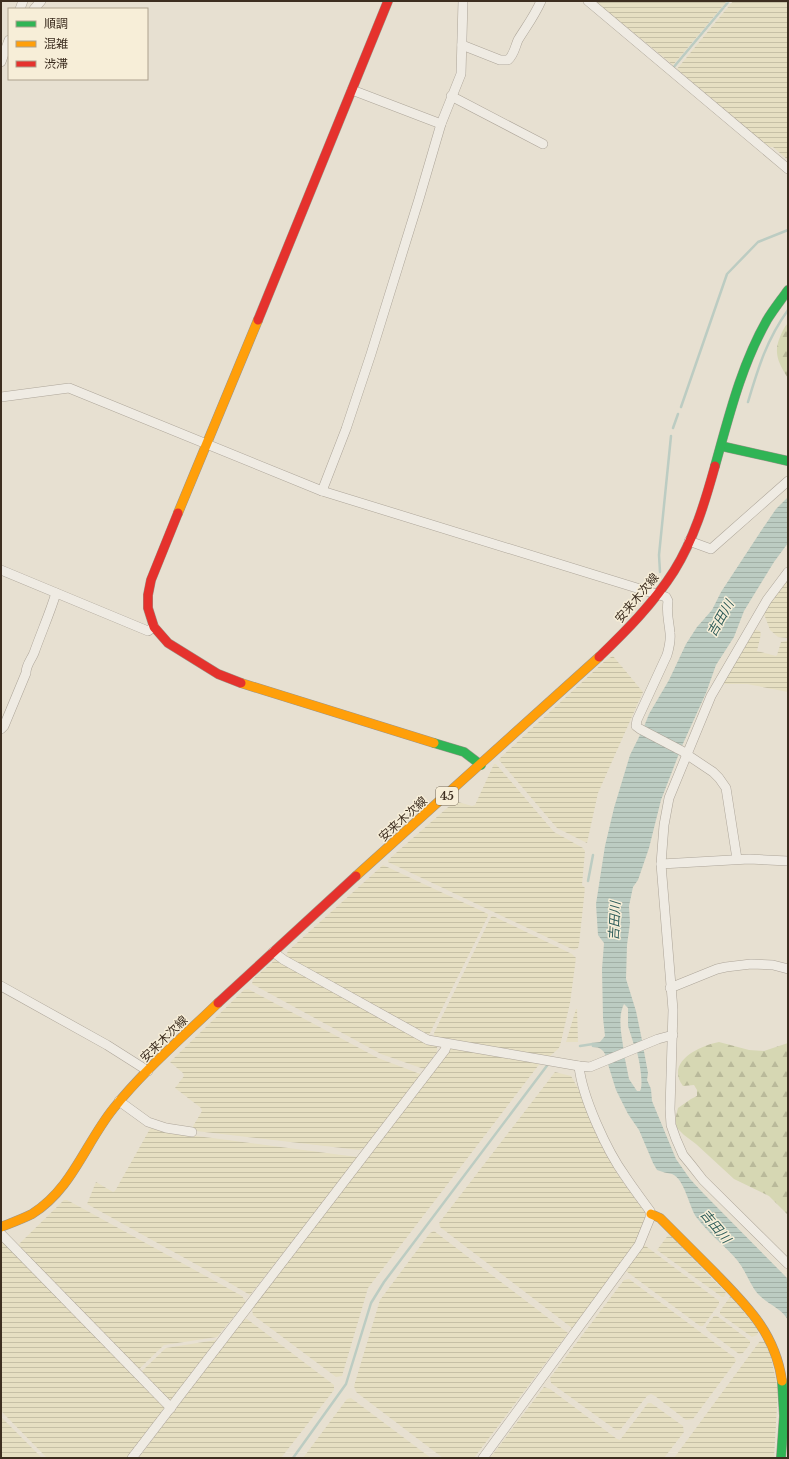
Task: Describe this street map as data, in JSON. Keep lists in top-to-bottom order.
{
  "streets": {
    "street": ["安来木次線", "45"]
  },
  "water": ["吉田川"],
  "legend": ["順調", "混雑", "渋滞"]
}
